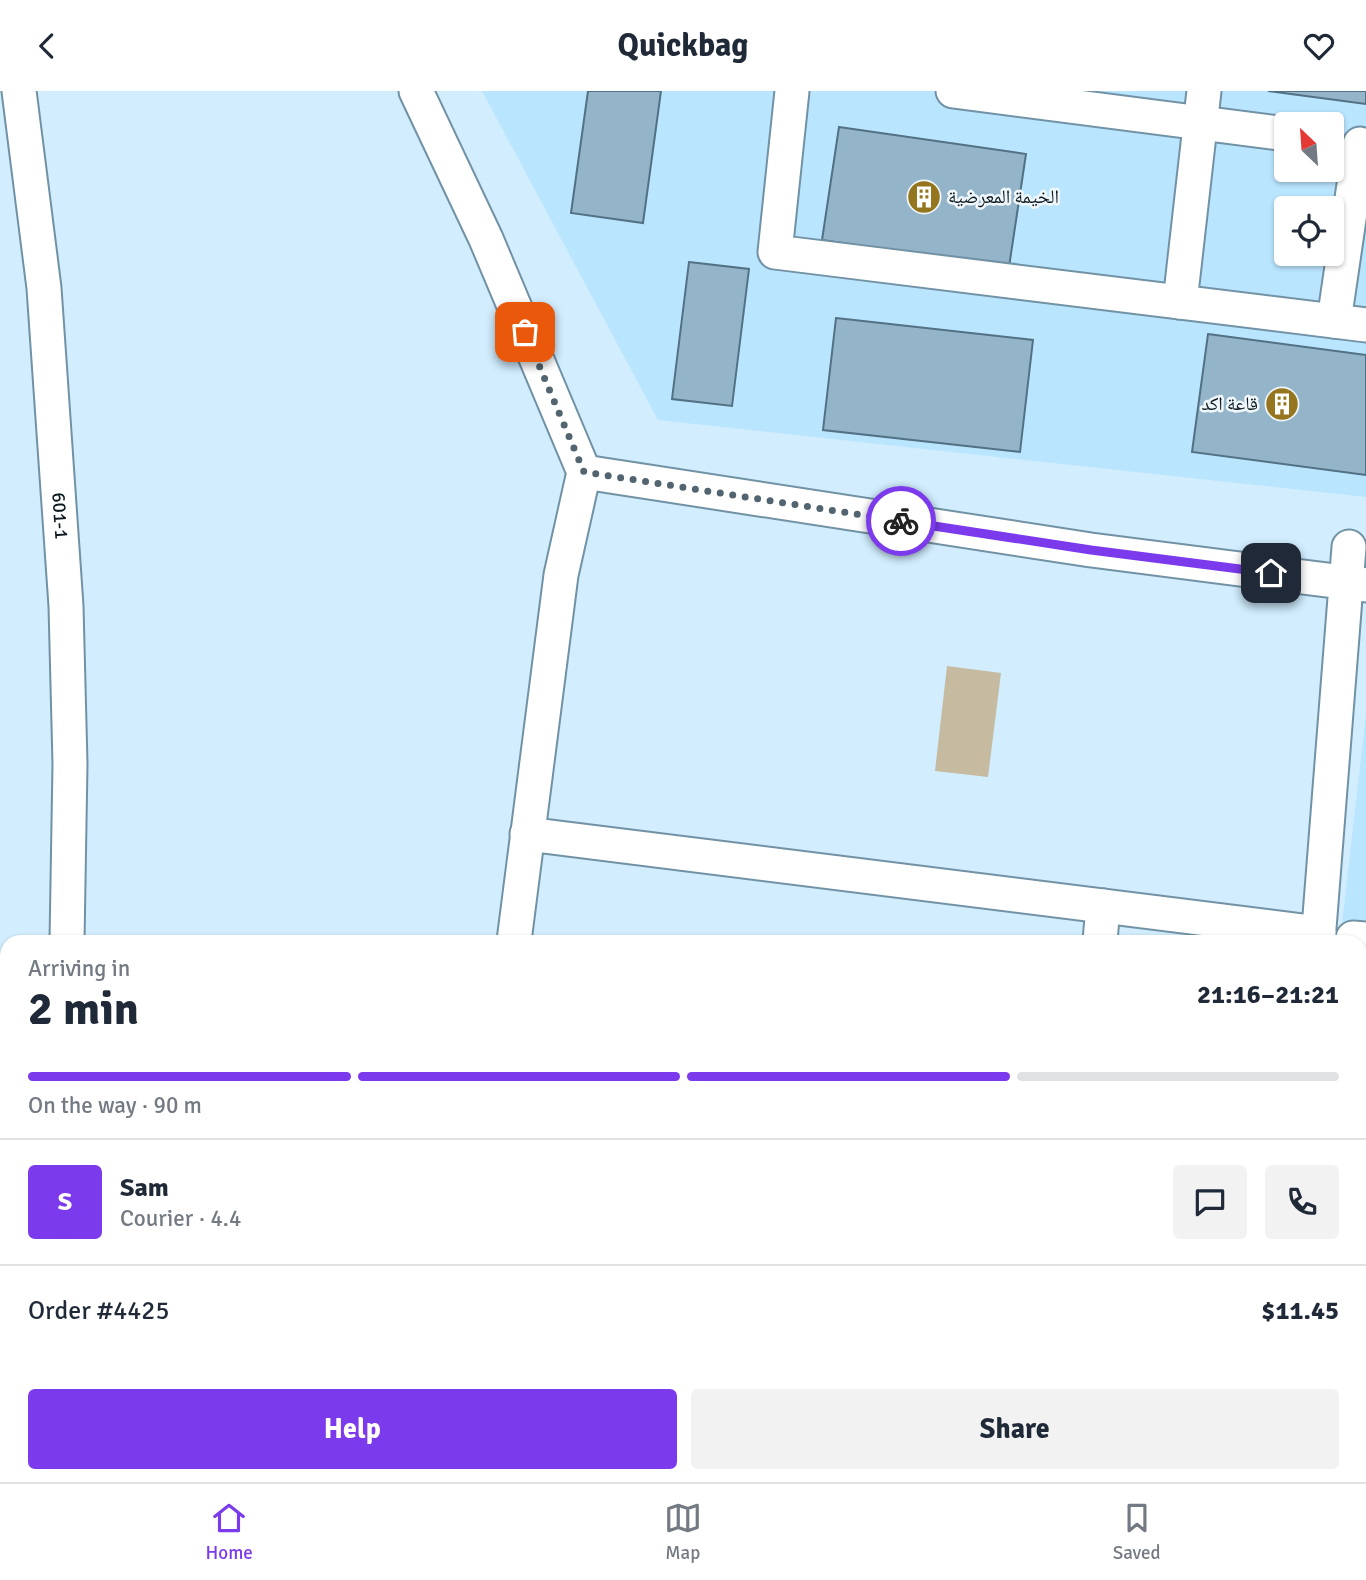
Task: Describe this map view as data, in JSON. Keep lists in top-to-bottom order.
{
  "streets": {
    "street": ["601-1"]
  },
  "places": {
    "building": ["الخيمة المعرضية", "قاعة اكد"]
  },
  "north": "top left",
  "page": {
    "header": "Quickbag",
    "heading": ["2 min", "Arriving in", "21:16–21:21"],
    "panel": [
      "Sam",
      "Courier · 4.4",
      "Order #4425",
      "$11.45"
    ],
    "bar": "On the way · 90 m",
    "round": "S",
    "buttons": ["Help", "Share"],
    "tabs": ["Home", "Map", "Saved"]
  }
}
